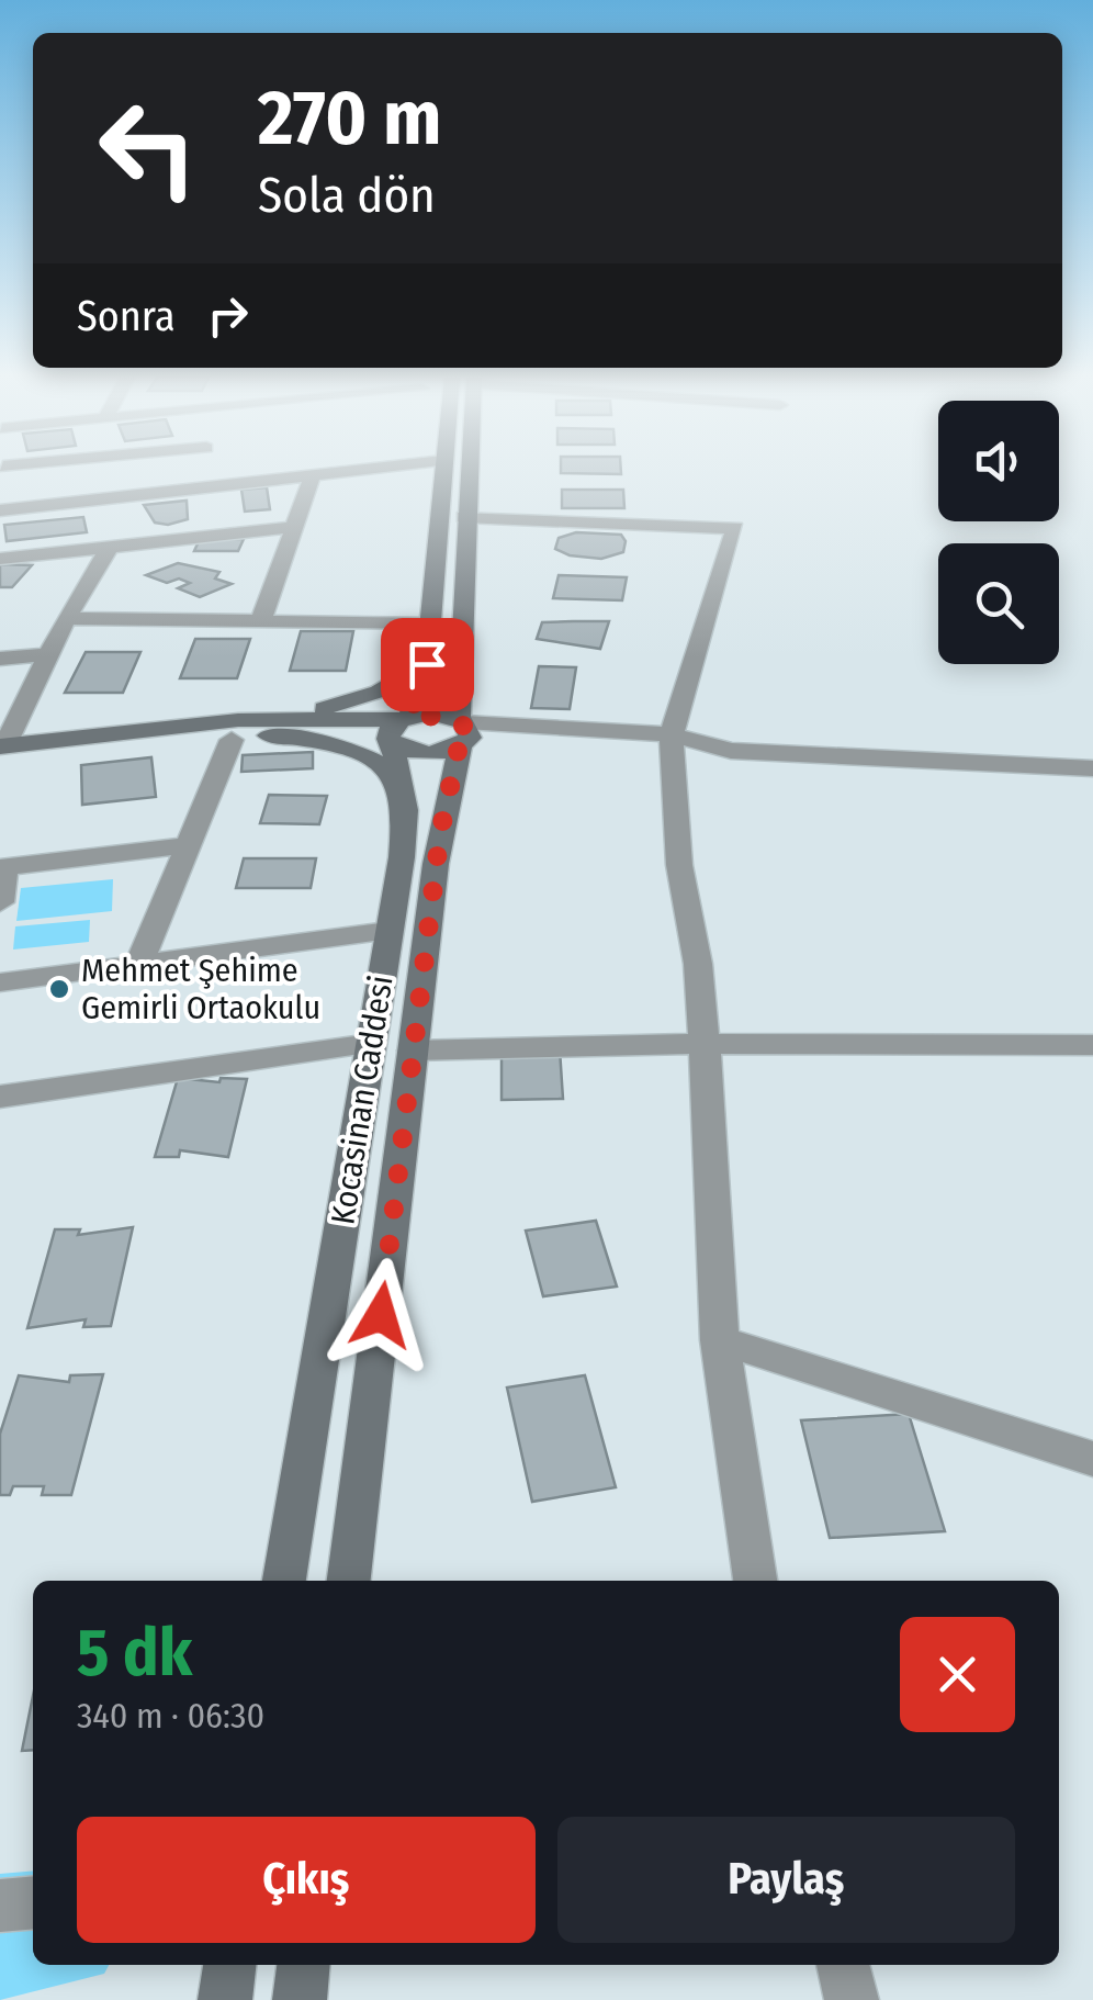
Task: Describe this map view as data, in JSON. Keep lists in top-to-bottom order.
{
  "streets": {
    "main road": ["Kocasinan Caddesi"]
  },
  "places": ["Mehmet Şehime Gemirli Ortaokulu"],
  "page": {
    "turn": ["270 m", "Sola dön"],
    "then": "Sonra",
    "heading": ["5 dk", "340 m · 06:30"],
    "buttons": ["Çıkış", "Paylaş"]
  }
}
